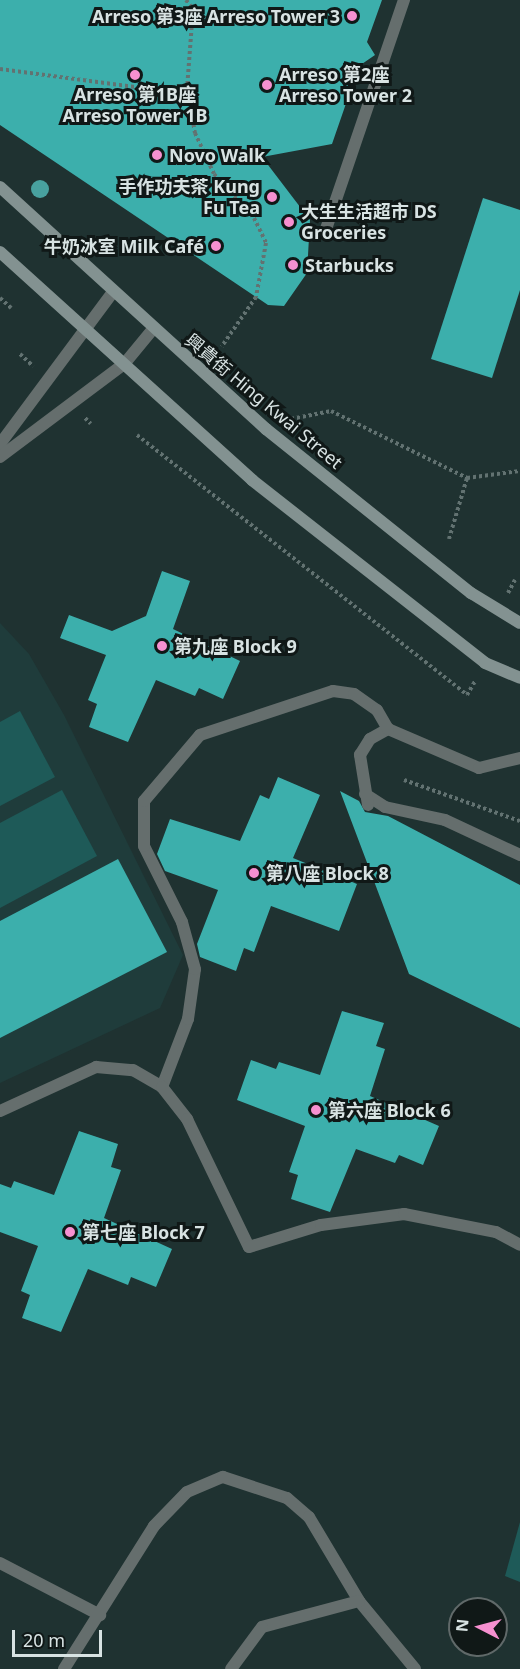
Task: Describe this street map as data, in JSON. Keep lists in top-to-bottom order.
{
  "streets": {
    "street": ["興貴街 Hing Kwai Street"]
  },
  "places": [
    "Arreso 第3座 Arreso Tower 3",
    "Arreso 第1B座 Arreso Tower 1B",
    "Arreso 第2座 Arreso Tower 2",
    "Novo Walk",
    "手作功夫茶 Kung Fu Tea",
    "大生生活超市 DS Groceries",
    "牛奶冰室 Milk Café",
    "Starbucks",
    "第九座 Block 9",
    "第八座 Block 8",
    "第六座 Block 6",
    "第七座 Block 7"
  ],
  "scale_bar": "20 m",
  "north": "left"
}
